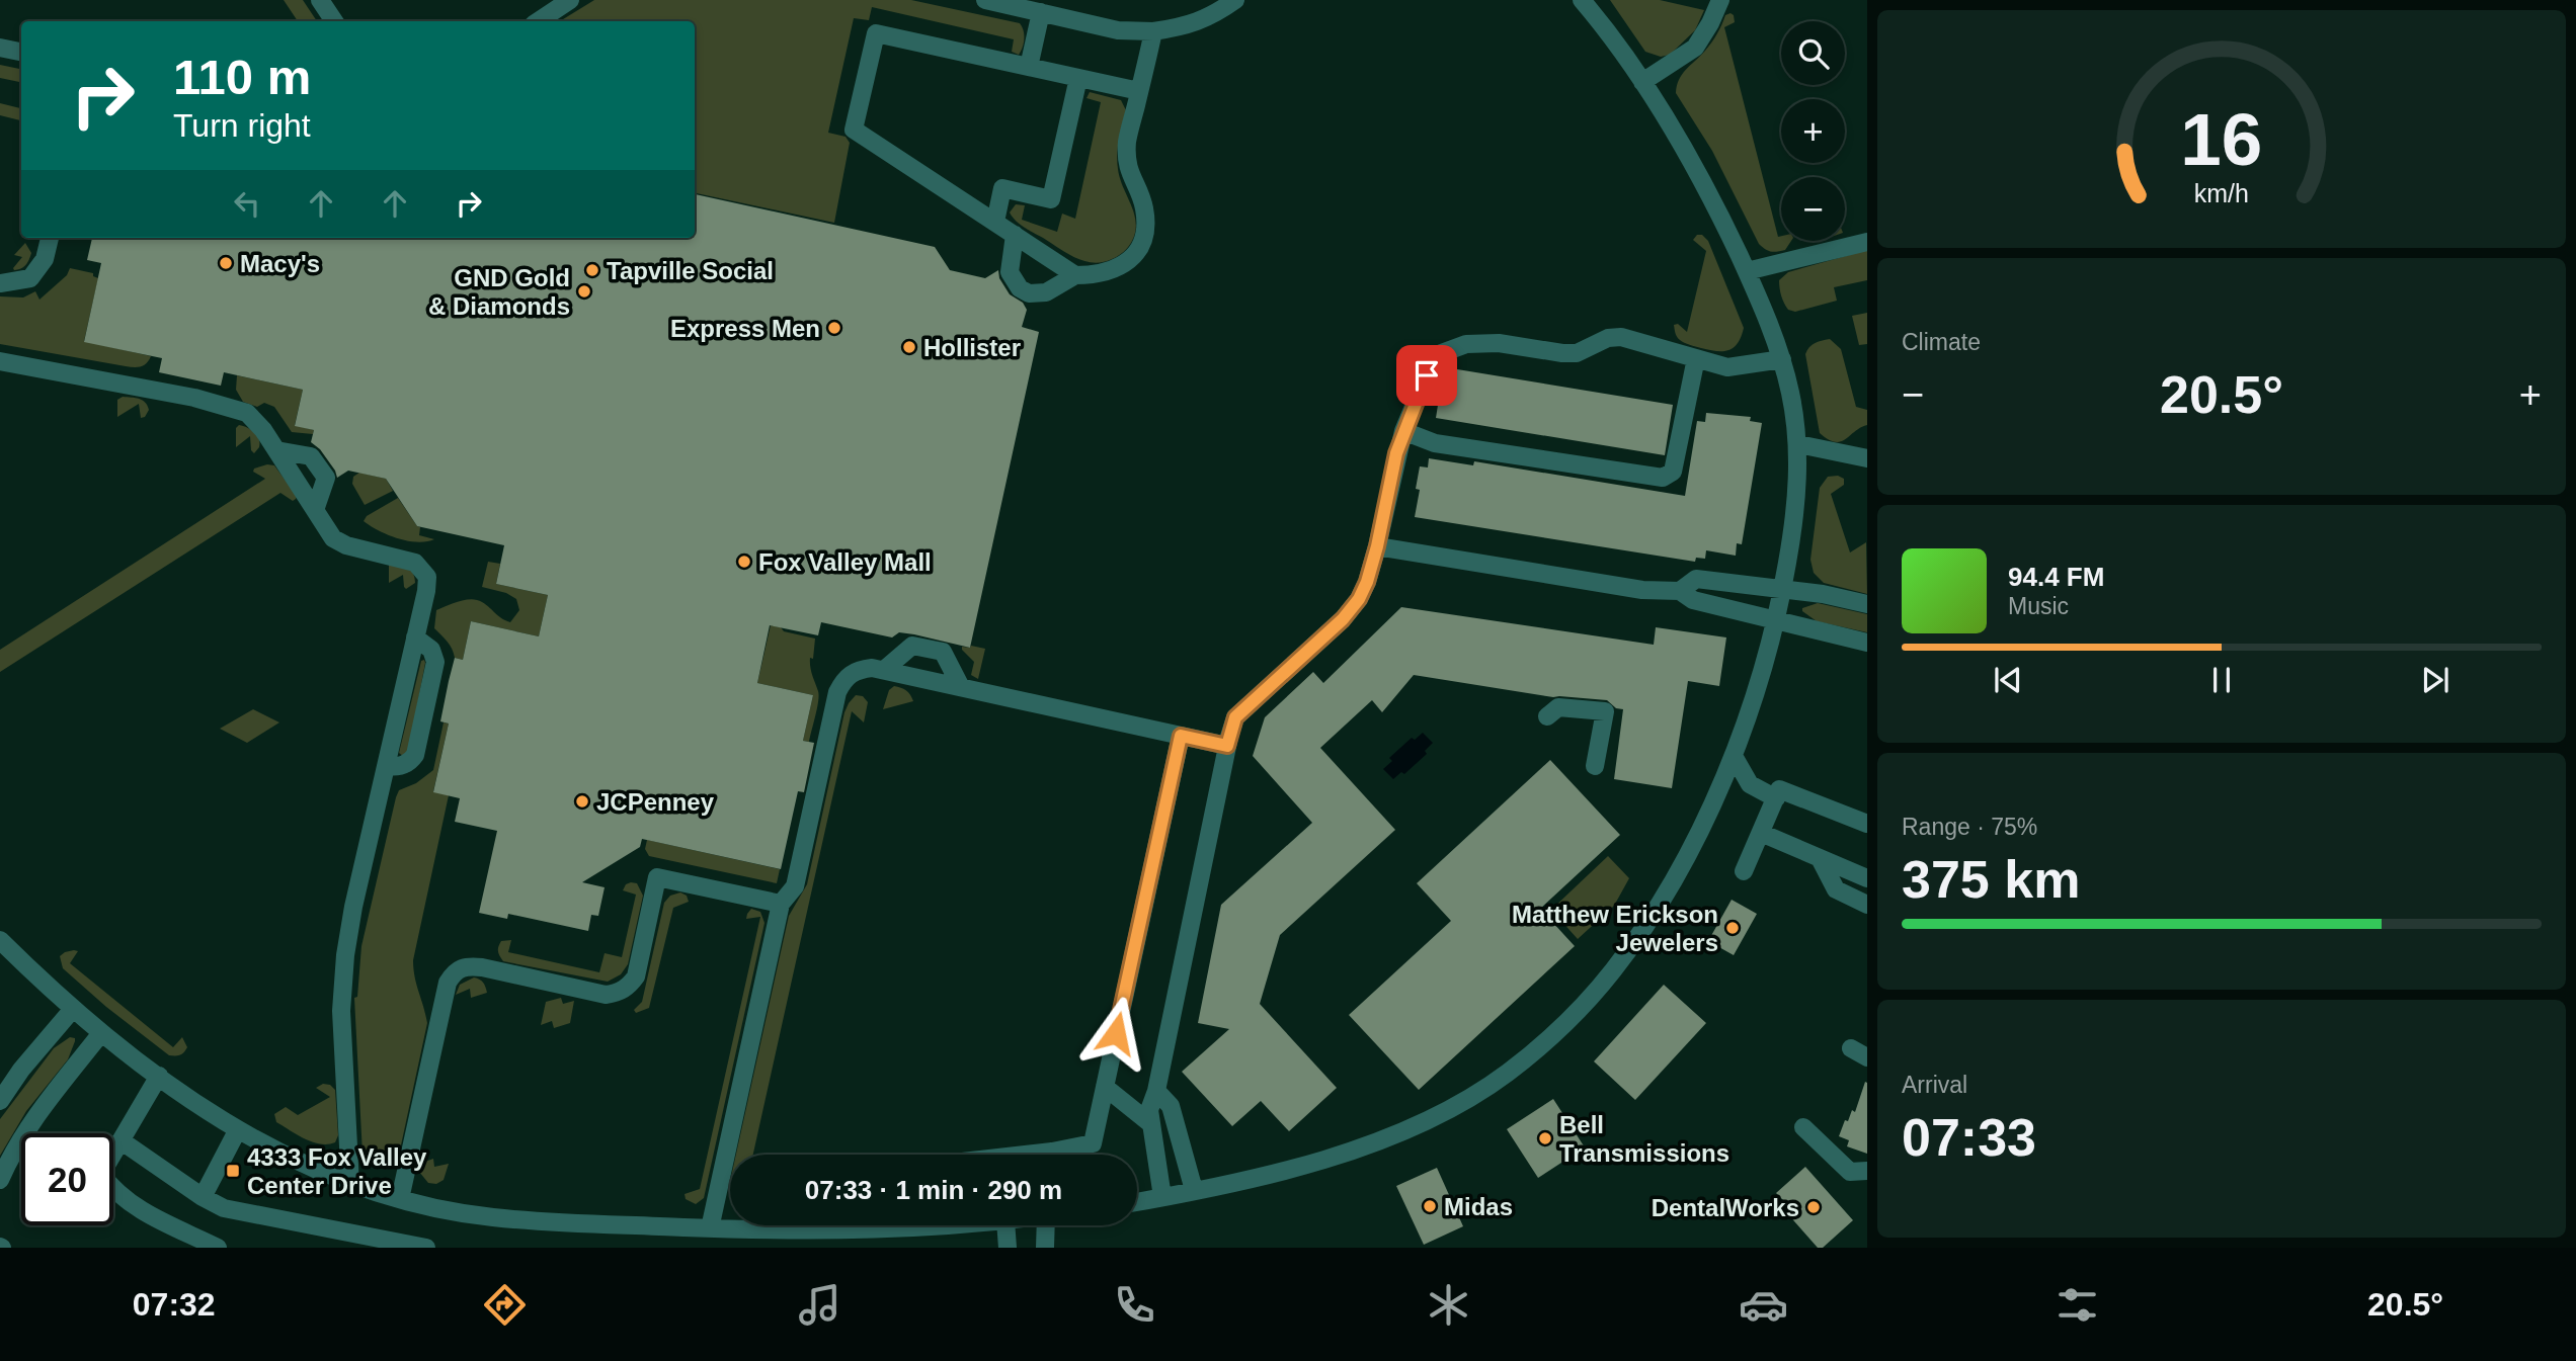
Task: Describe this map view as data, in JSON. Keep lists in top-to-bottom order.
{
  "places": {
    "other": [
      "Macy's",
      "Tapville Social",
      "GND Gold & Diamonds",
      "Express Men",
      "Hollister",
      "Fox Valley Mall",
      "JCPenney",
      "Matthew Erickson Jewelers",
      "Bell Transmissions",
      "Midas",
      "DentalWorks"
    ],
    "transit": ["4333 Fox Valley Center Drive"]
  },
  "page": {
    "map_buttons": ["+", "−"],
    "turn": ["110 m", "Turn right"],
    "tile": [
      "Climate",
      ["Range · 75%", "375 km"],
      ["Arrival", "07:33"]
    ],
    "heat": ["−", "20.5°", "+"],
    "song": ["94.4 FM", "Music"],
    "limit": "20",
    "trip": "07:33 · 1 min · 290 m",
    "tabs": ["07:32", "20.5°"],
    "gauge": ["16", "km/h"]
  }
}
